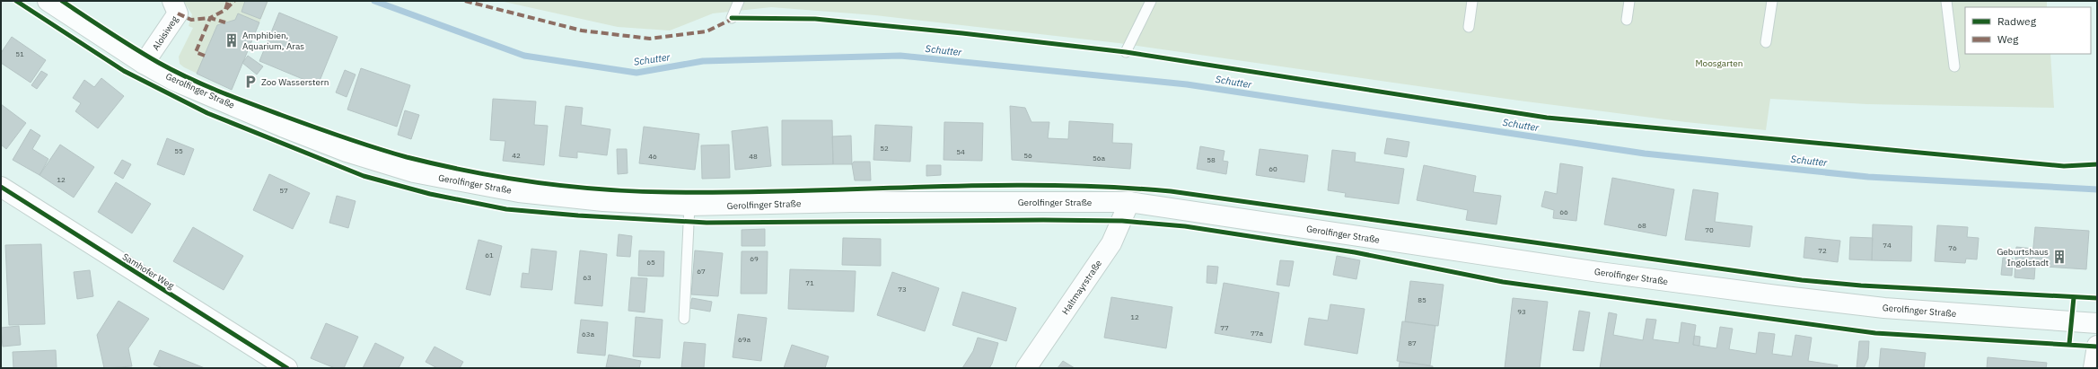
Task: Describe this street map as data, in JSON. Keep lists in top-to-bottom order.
{
  "streets": {
    "street": [
      "Aloisiweg",
      "Gerolfinger Straße",
      "Samhofer Weg",
      "Haltmayrstraße"
    ]
  },
  "crossings": [
    ["Aloisiweg", "Gerolfinger Straße"],
    ["Gerolfinger Straße", "Haltmayrstraße"]
  ],
  "water": ["Schutter"],
  "parks": ["Moosgarten"],
  "places": {
    "building": ["Amphibien, Aquarium, Aras", "Geburtshaus Ingolstadt"],
    "parking": ["Zoo Wasserstern"]
  },
  "house_numbers": [
    "51",
    "52",
    "55",
    "54",
    "42",
    "56",
    "46",
    "48",
    "56a",
    "58",
    "60",
    "12",
    "57",
    "66",
    "68",
    "70",
    "74",
    "76",
    "72",
    "61",
    "69",
    "65",
    "67",
    "63",
    "71",
    "73",
    "85",
    "93",
    "12",
    "77",
    "77a",
    "63a",
    "69a",
    "87"
  ],
  "legend": ["Radweg", "Weg"]
}
